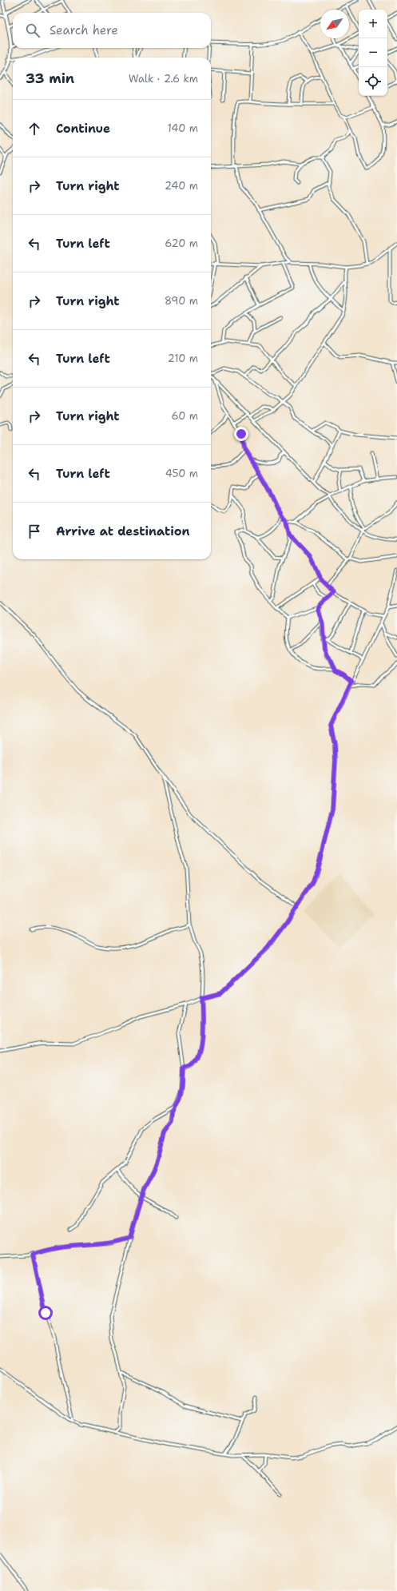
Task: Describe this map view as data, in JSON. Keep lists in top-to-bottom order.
{
  "north": "bottom left",
  "page": {
    "map_buttons": ["+", "−"],
    "search": "Search here",
    "heading": ["33 min", "Walk · 2.6 km"],
    "list": [
      ["Continue", "140 m"],
      ["Turn right", "240 m"],
      ["Turn left", "620 m"],
      ["Turn right", "890 m"],
      ["Turn left", "210 m"],
      ["Turn right", "60 m"],
      ["Turn left", "450 m"],
      "Arrive at destination"
    ]
  }
}
